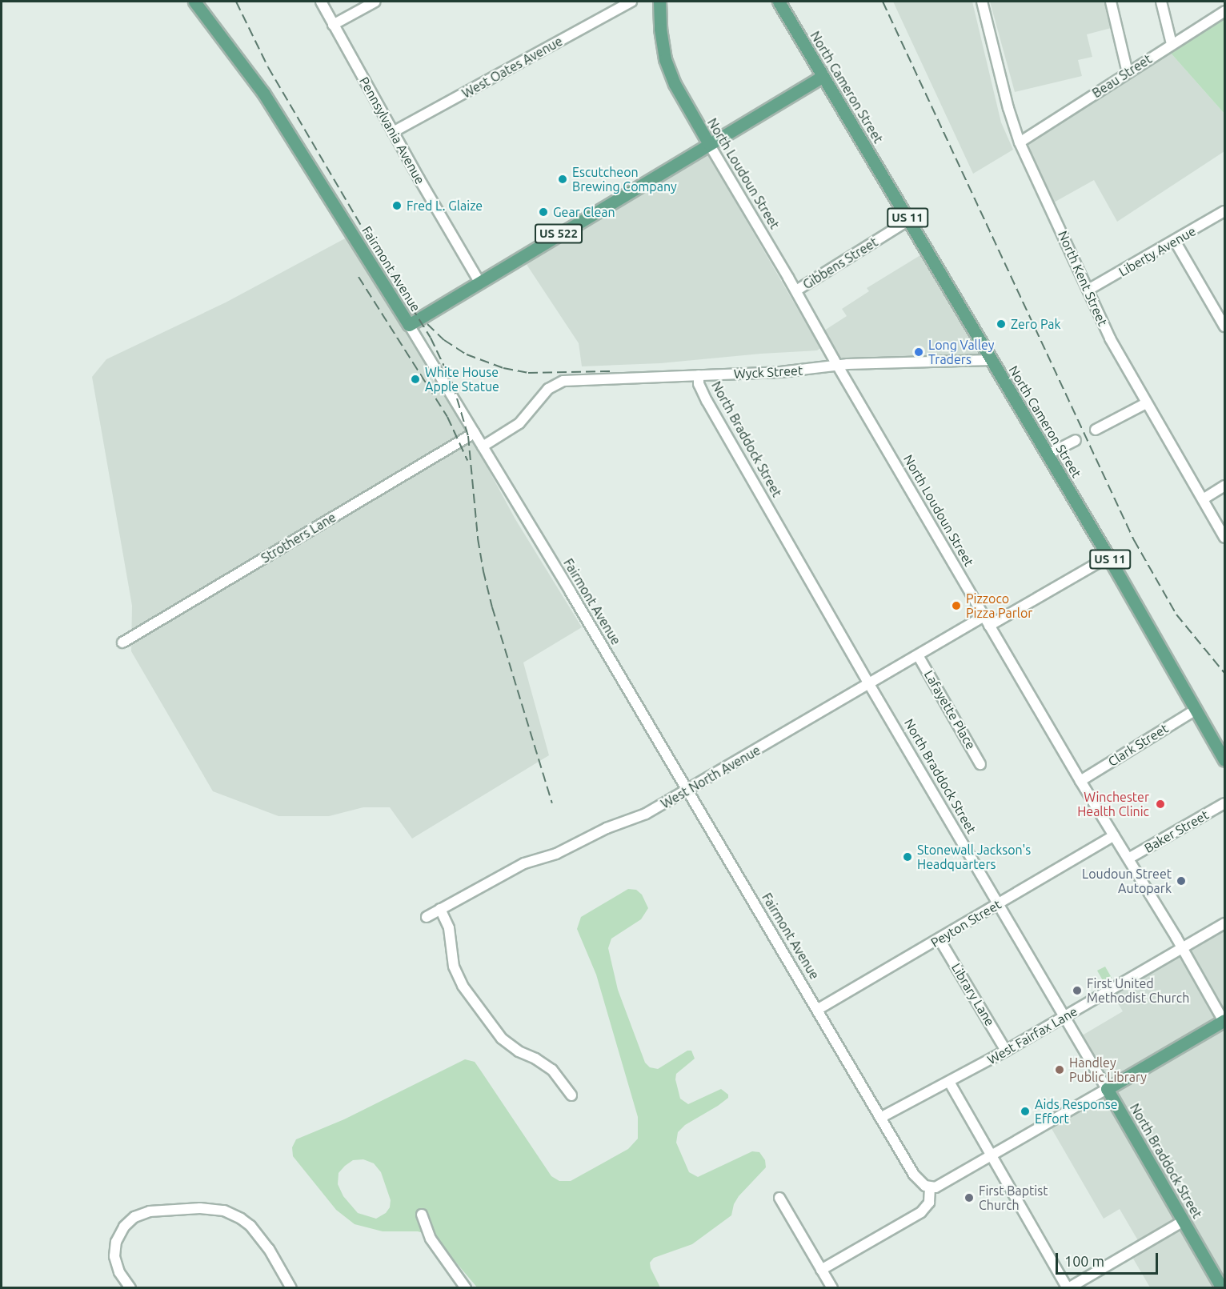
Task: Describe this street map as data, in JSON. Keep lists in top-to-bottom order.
{
  "streets": {
    "main road": [
      "North Cameron Street",
      "North Loudoun Street",
      "US 11",
      "US 522",
      "Fairmont Avenue",
      "North Braddock Street"
    ],
    "street": [
      "West Oates Avenue",
      "Beau Street",
      "Pennsylvania Avenue",
      "Liberty Avenue",
      "Gibbens Street",
      "North Kent Street",
      "Wyck Street",
      "Strothers Lane",
      "Lafayette Place",
      "Clark Street",
      "West North Avenue",
      "Baker Street",
      "Peyton Street",
      "Library Lane",
      "West Fairfax Lane"
    ]
  },
  "crossings": [
    ["West Oates Avenue", "Pennsylvania Avenue"],
    ["Beau Street", "North Kent Street"],
    ["North Cameron Street", "Gibbens Street"],
    ["North Cameron Street", "Wyck Street"],
    ["North Cameron Street", "Clark Street"],
    ["Pennsylvania Avenue", "US 522"],
    ["North Loudoun Street", "US 522"],
    ["North Loudoun Street", "Gibbens Street"],
    ["North Loudoun Street", "Wyck Street"],
    ["North Loudoun Street", "Clark Street"],
    ["North Loudoun Street", "West North Avenue"],
    ["North Loudoun Street", "Baker Street"],
    ["North Loudoun Street", "Peyton Street"],
    ["North Loudoun Street", "West Fairfax Lane"],
    ["US 522", "Fairmont Avenue"],
    ["Liberty Avenue", "North Kent Street"],
    ["Fairmont Avenue", "Wyck Street"],
    ["Fairmont Avenue", "Strothers Lane"],
    ["Fairmont Avenue", "West North Avenue"],
    ["Fairmont Avenue", "Peyton Street"],
    ["Fairmont Avenue", "West Fairfax Lane"],
    ["Wyck Street", "North Braddock Street"],
    ["North Braddock Street", "West North Avenue"],
    ["North Braddock Street", "Peyton Street"],
    ["North Braddock Street", "West Fairfax Lane"],
    ["Lafayette Place", "West North Avenue"],
    ["Peyton Street", "Library Lane"],
    ["Library Lane", "West Fairfax Lane"]
  ],
  "places": [
    "Escutcheon Brewing Company",
    "Fred L. Glaize",
    "Gear Clean",
    "Zero Pak",
    "Long Valley Traders",
    "White House Apple Statue",
    "Pizzoco Pizza Parlor",
    "Winchester Health Clinic",
    "Stonewall Jackson's Headquarters",
    "Loudoun Street Autopark",
    "First United Methodist Church",
    "Handley Public Library",
    "Aids Response Effort",
    "First Baptist Church"
  ],
  "scale_bar": "100 m"
}
